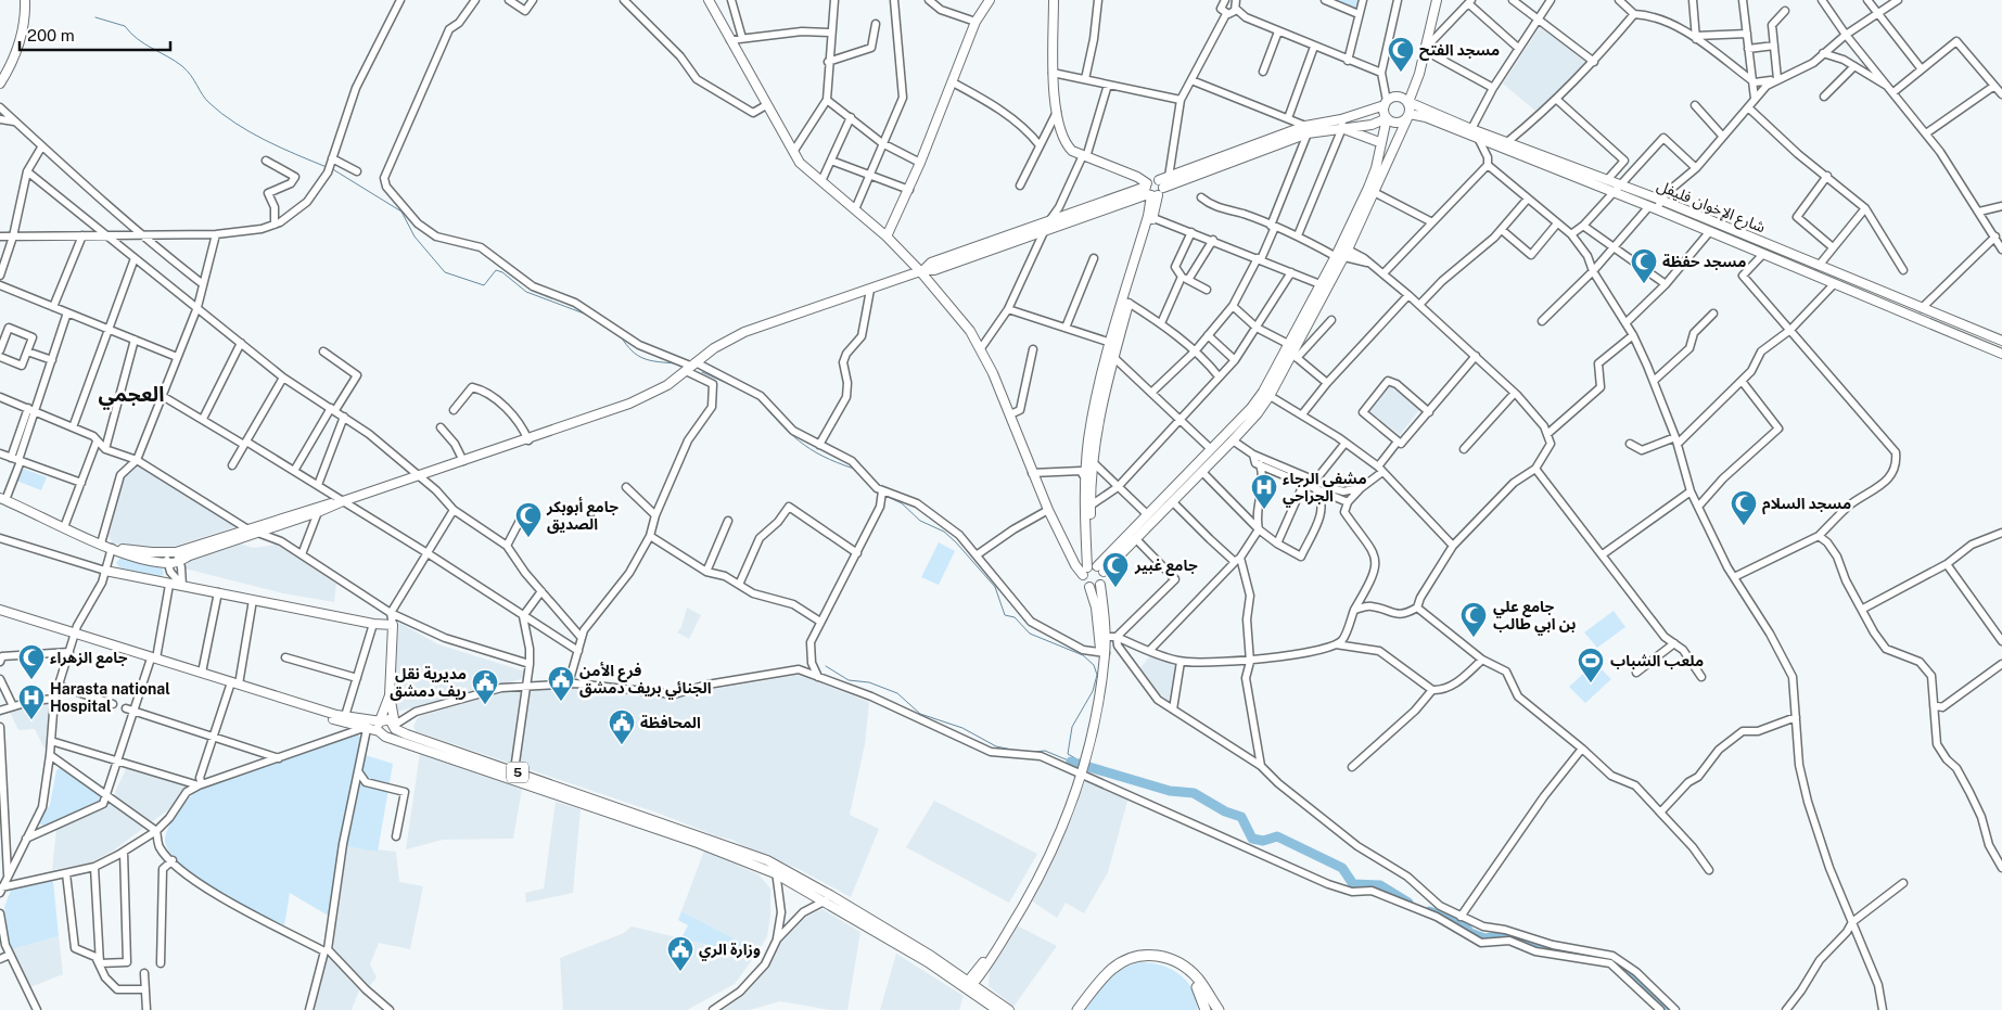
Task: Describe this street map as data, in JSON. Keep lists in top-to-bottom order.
{
  "streets": {
    "main road": ["شارع الإخوان فليفل", "5"]
  },
  "districts": ["العجمي"],
  "places": {
    "mosque": [
      "مسجد الفتح",
      "مسجد حفظة",
      "مسجد السلام",
      "جامع أبوبكر الصديق",
      "جامع غبير",
      "جامع علي بن ابي طالب",
      "جامع الزهراء"
    ],
    "hospital": ["مشفى الرجاء الجراحي", "Harasta national Hospital"],
    "sports": ["ملعب الشباب"],
    "public building": [
      "فرع الأمن الجنائي بريف دمشق",
      "مديرية نقل ريف دمشق",
      "المحافظة",
      "وزارة الري"
    ]
  },
  "scale_bar": "200 m"
}
